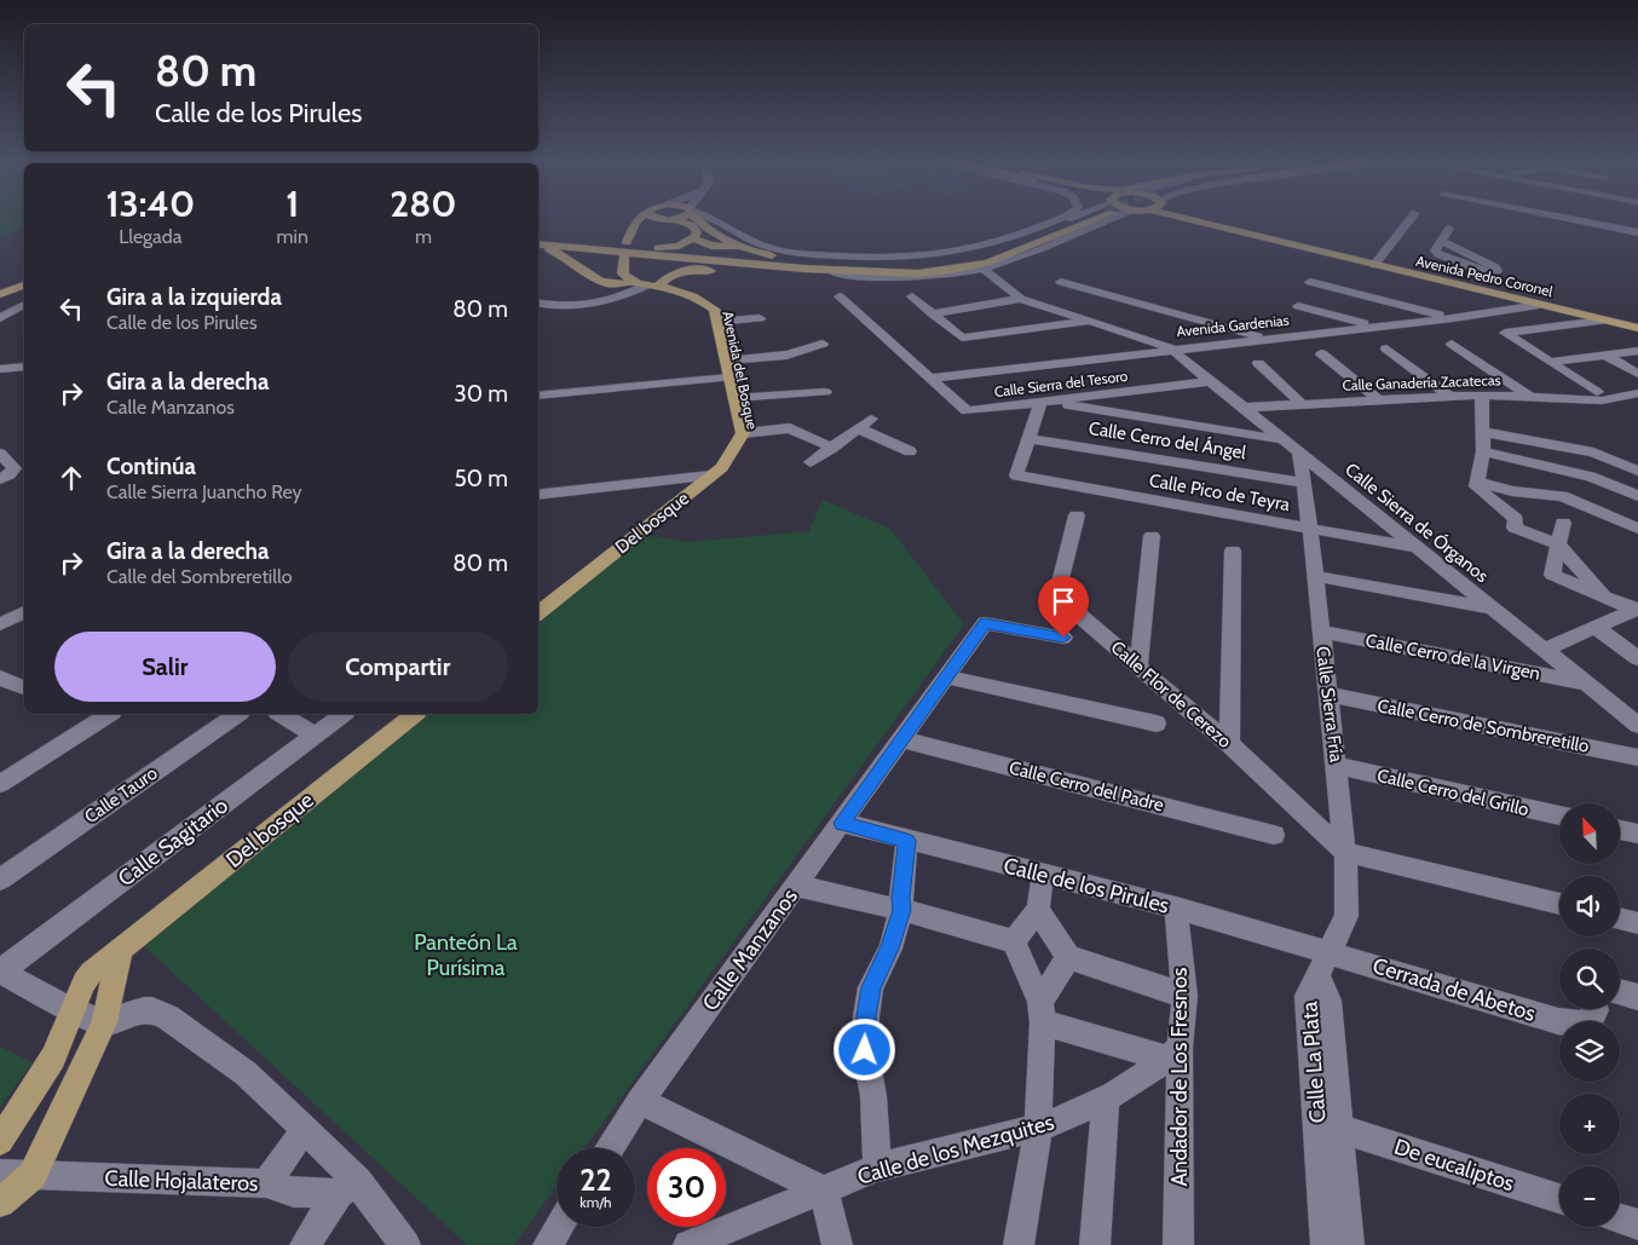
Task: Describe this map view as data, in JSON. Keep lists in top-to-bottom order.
{
  "streets": {
    "main road": ["Avenida Pedro Coronel", "Avenida del Bosque", "Del bosque"],
    "street": [
      "Avenida Gardenias",
      "Calle Ganadería Zacatecas",
      "Calle Sierra del Tesoro",
      "Calle Cerro del Ángel",
      "Calle Pico de Teyra",
      "Calle Sierra de Órganos",
      "Calle Cerro de la Virgen",
      "Calle Flor de Cerezo",
      "Calle Sierra Fría",
      "Calle Cerro de Sombreretillo",
      "Calle Cerro del Padre",
      "Calle Cerro del Grillo",
      "Calle Tauro",
      "Calle Sagitario",
      "Calle de los Pirules",
      "Calle Manzanos",
      "Cerrada de Abetos",
      "Calle La Plata",
      "Andador de Los Fresnos",
      "Calle de los Mezquites",
      "De eucaliptos",
      "Calle Hojalateros"
    ]
  },
  "crossings": [
    ["Avenida Pedro Coronel", "Avenida Gardenias"],
    ["Avenida Gardenias", "Calle Sierra del Tesoro"],
    ["Avenida Gardenias", "Calle Sierra de Órganos"],
    ["Avenida del Bosque", "Del bosque"],
    ["Calle Ganadería Zacatecas", "Calle Sierra de Órganos"],
    ["Calle Sierra del Tesoro", "Calle Sierra de Órganos"],
    ["Calle Cerro del Ángel", "Calle Pico de Teyra"],
    ["Calle Cerro del Ángel", "Calle Sierra Fría"],
    ["Calle Pico de Teyra", "Calle Sierra de Órganos"],
    ["Calle Pico de Teyra", "Calle Sierra Fría"],
    ["Calle Sierra de Órganos", "Calle Cerro de la Virgen"],
    ["Calle Sierra de Órganos", "Calle Sierra Fría"],
    ["Calle Cerro de la Virgen", "Calle Sierra Fría"],
    ["Calle Flor de Cerezo", "Calle Sierra Fría"],
    ["Calle Sierra Fría", "Calle Cerro de Sombreretillo"],
    ["Calle Sierra Fría", "Calle Cerro del Grillo"],
    ["Calle Sierra Fría", "Calle de los Pirules"],
    ["Calle Sierra Fría", "Cerrada de Abetos"],
    ["Calle Sierra Fría", "Calle La Plata"],
    ["Calle Cerro del Padre", "Calle Manzanos"],
    ["Calle de los Pirules", "Calle Manzanos"],
    ["Calle de los Pirules", "Cerrada de Abetos"],
    ["Calle de los Pirules", "Calle La Plata"],
    ["Calle de los Pirules", "Andador de Los Fresnos"],
    ["Cerrada de Abetos", "Calle La Plata"],
    ["Calle La Plata", "De eucaliptos"],
    ["Andador de Los Fresnos", "Calle de los Mezquites"]
  ],
  "parks": ["Panteón La Purísima"],
  "north": "top left",
  "page": {
    "turn": ["80 m", "Calle de los Pirules"],
    "eta": [
      "13:40",
      "Llegada",
      "1",
      "min",
      "280",
      "m"
    ],
    "list": [
      {
        "name": "Gira a la izquierda",
        "note": "Calle de los Pirules",
        "value": "80 m"
      },
      {
        "name": "Gira a la derecha",
        "note": "Calle Manzanos",
        "value": "30 m"
      },
      {
        "name": "Continúa",
        "note": "Calle Sierra Juancho Rey",
        "value": "50 m"
      },
      {
        "name": "Gira a la derecha",
        "note": "Calle del Sombreretillo",
        "value": "80 m"
      }
    ],
    "buttons": ["Salir", "Compartir"],
    "map_buttons": ["+", "−"],
    "speed": "22 km/h",
    "limit": "30"
  }
}
